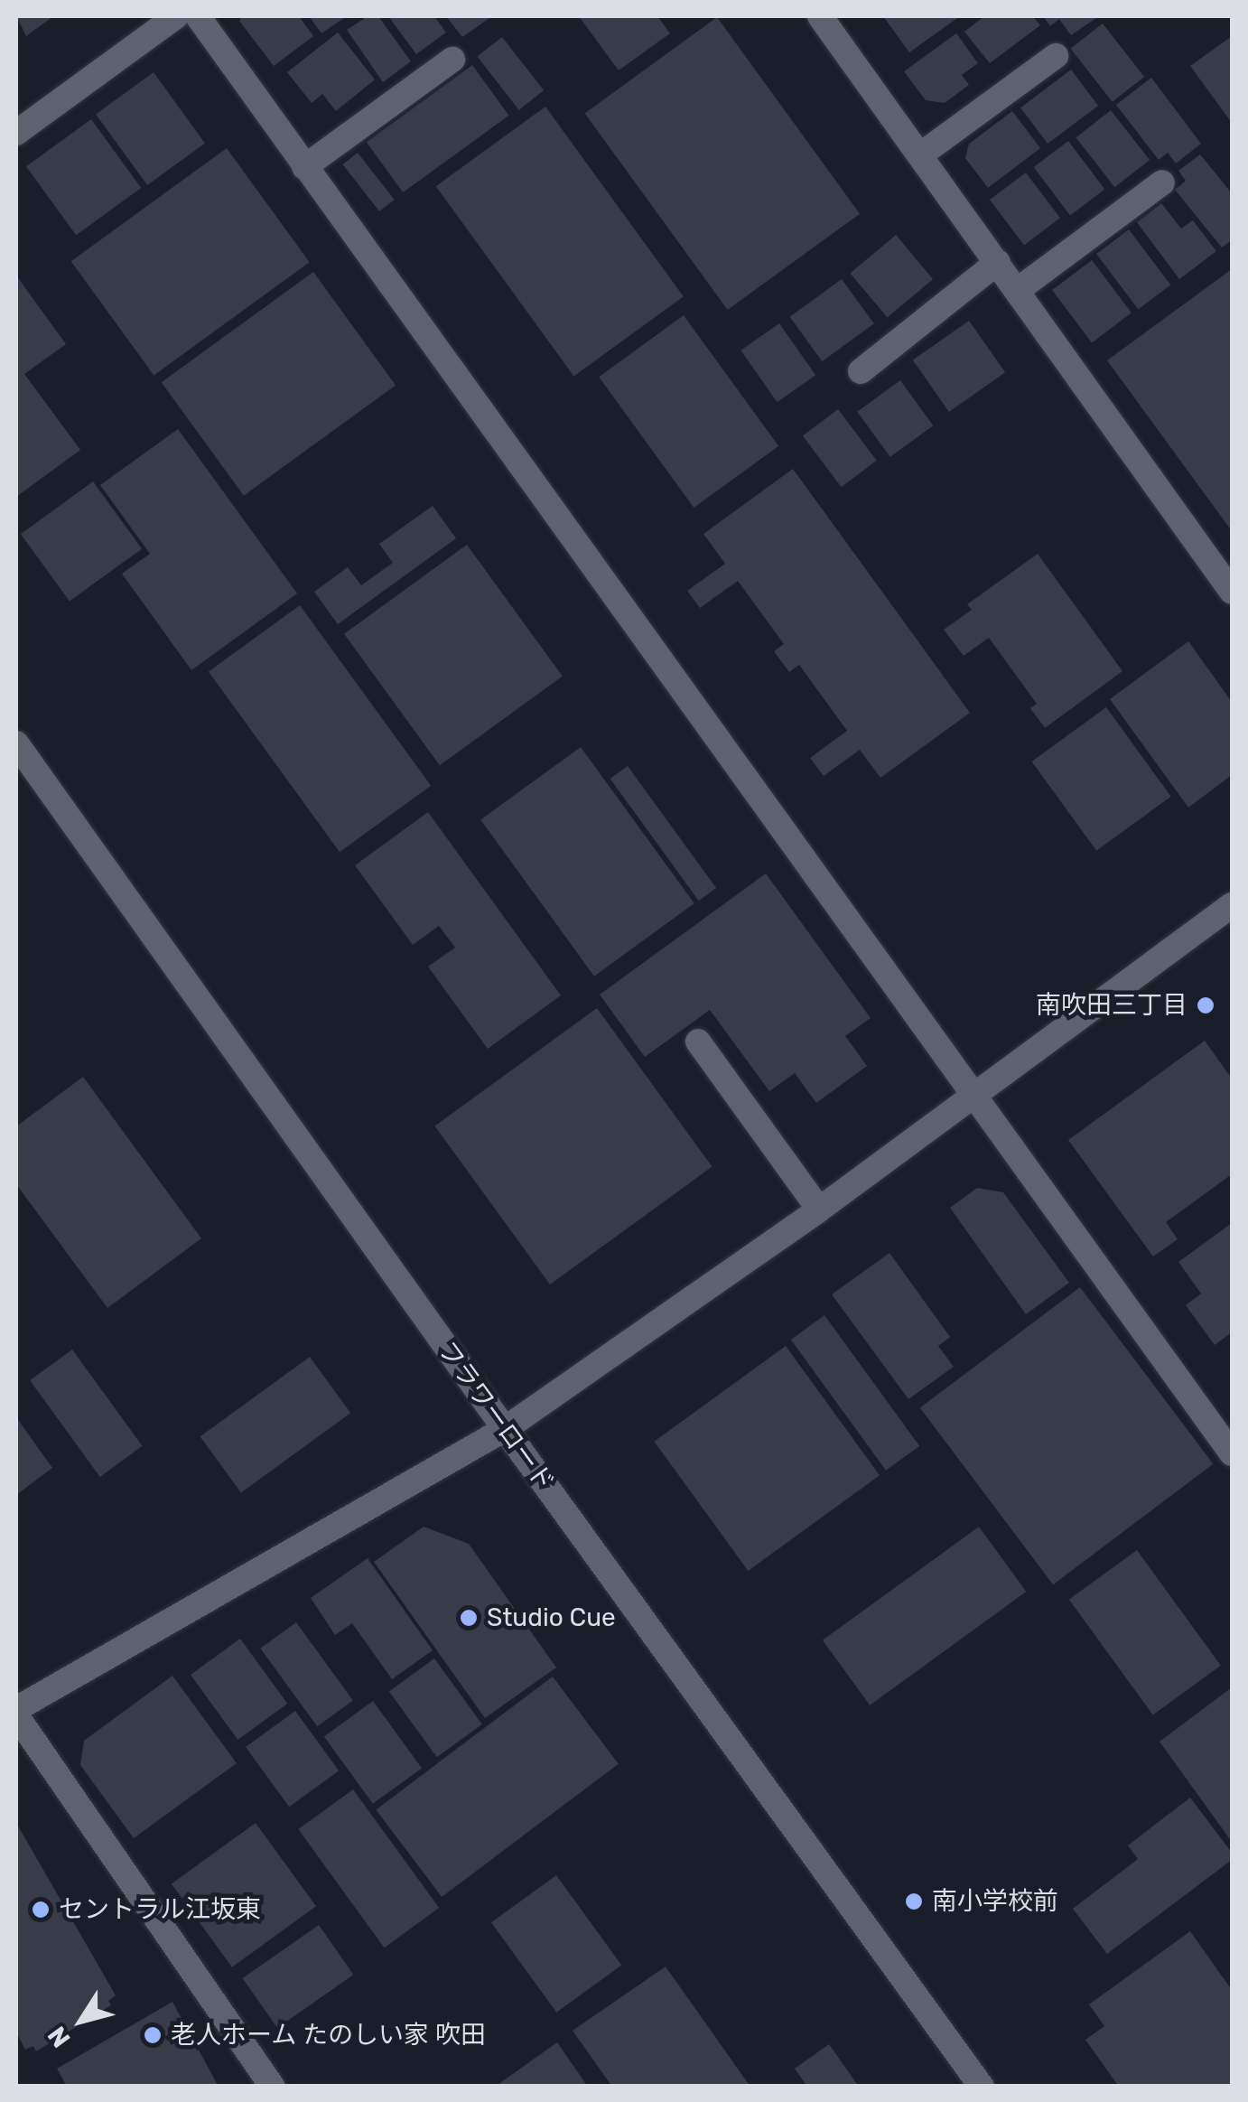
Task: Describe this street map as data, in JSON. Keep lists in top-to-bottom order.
{
  "streets": {
    "street": ["フラワーロード"]
  },
  "places": [
    "南吹田三丁目",
    "Studio Cue",
    "南小学校前",
    "セントラル江坂東",
    "老人ホーム たのしい家 吹田"
  ],
  "north": "bottom left"
}
